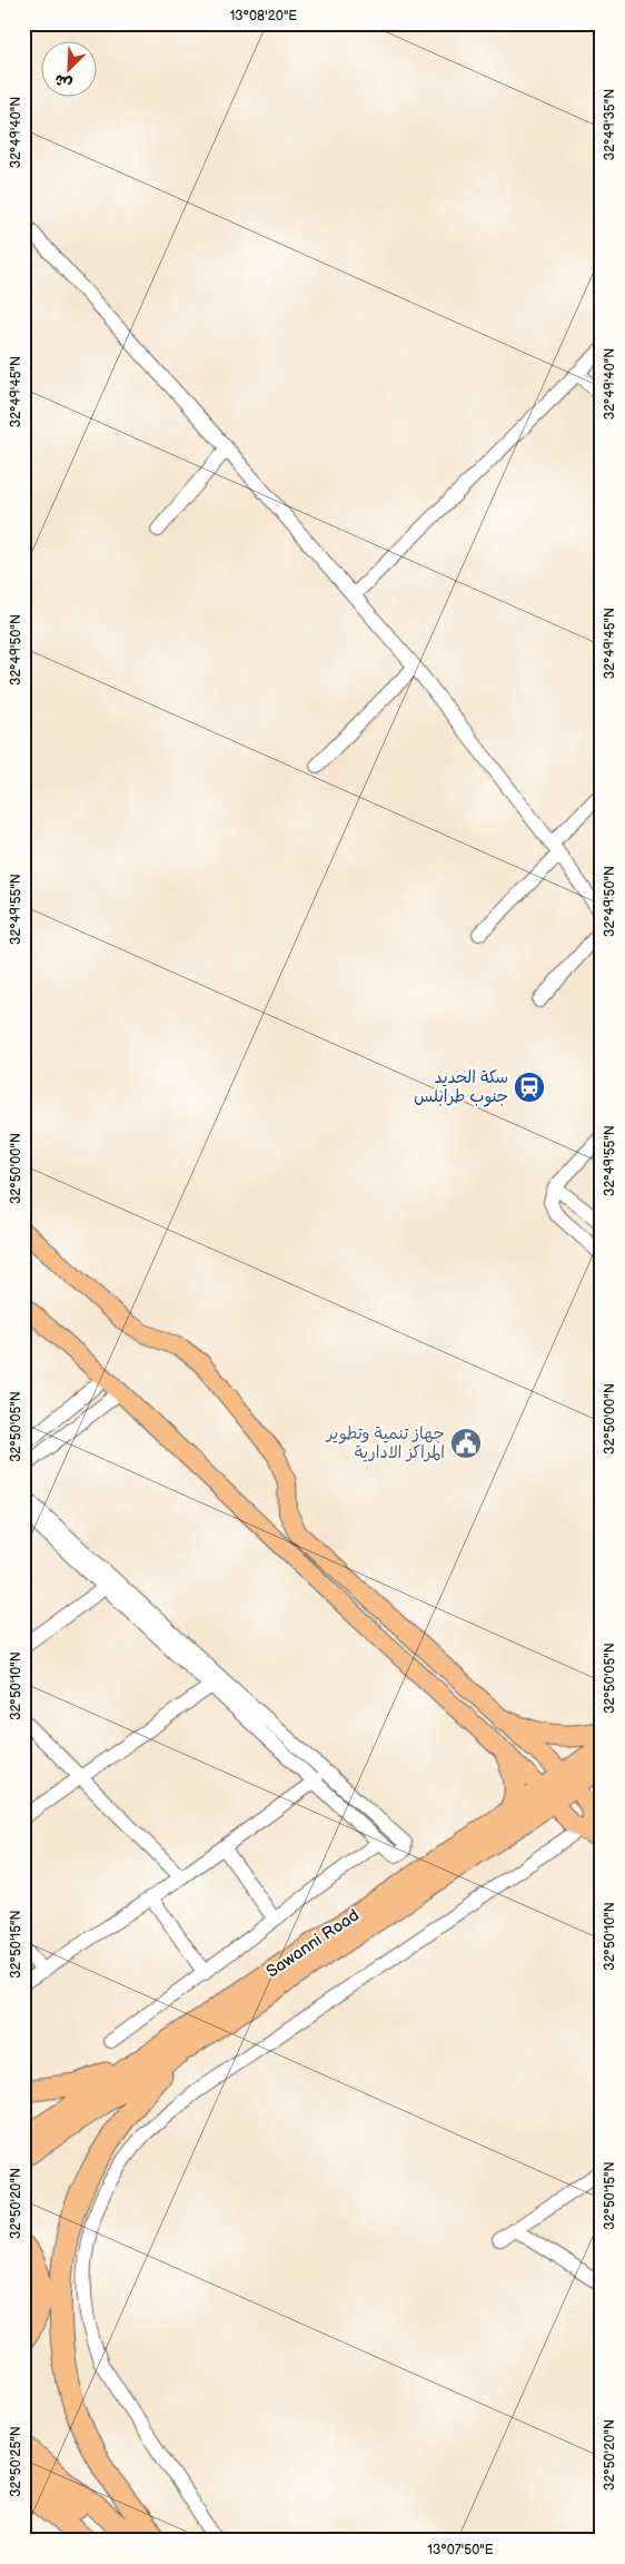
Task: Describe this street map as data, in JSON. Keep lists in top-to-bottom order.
{
  "streets": {
    "highway": ["Sawanni Road"]
  },
  "places": {
    "station": ["سكة الحديد جنوب طرابلس"],
    "public building": ["جهاز تنمية وتطوير المراكز الادارية"]
  },
  "north": "bottom left",
  "coordinates": [
    "13°08'20\"E",
    "32°49'35\"N",
    "32°49'40\"N",
    "32°49'45\"N",
    "32°49'50\"N",
    "32°49'55\"N",
    "32°50'00\"N",
    "32°50'05\"N",
    "32°50'10\"N",
    "32°50'15\"N",
    "32°50'20\"N",
    "32°50'25\"N",
    "13°07'50\"E"
  ]
}
